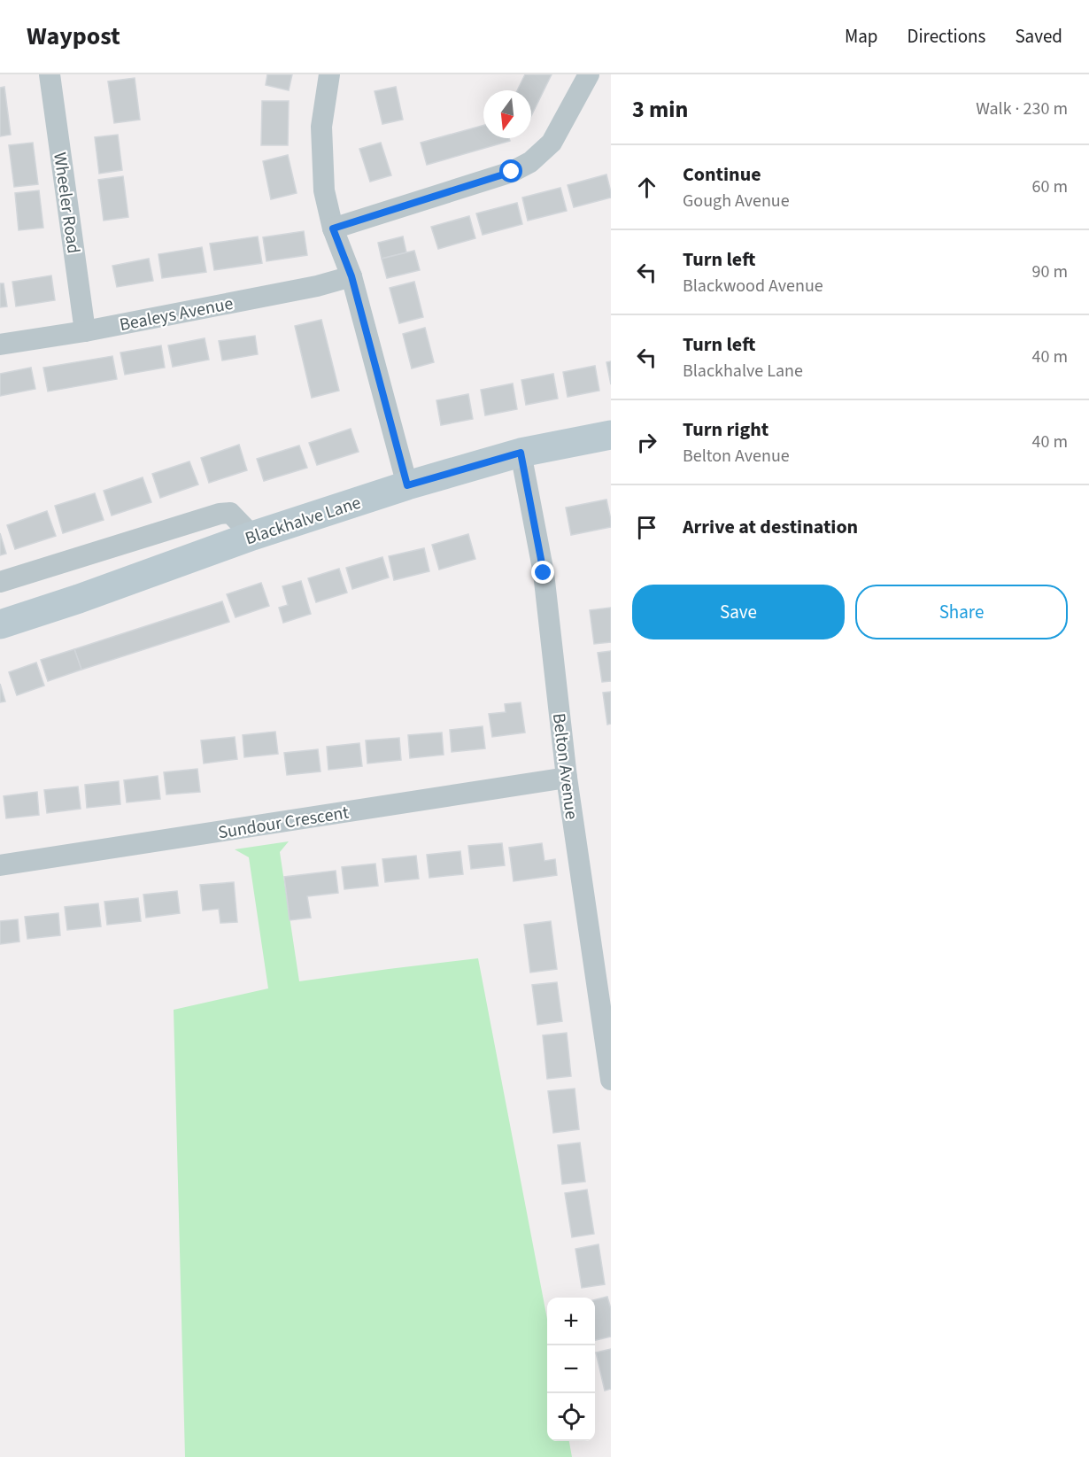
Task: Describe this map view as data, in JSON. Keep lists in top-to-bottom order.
{
  "streets": {
    "main road": ["Blackhalve Lane"],
    "street": [
      "Wheeler Road",
      "Bealeys Avenue",
      "Belton Avenue",
      "Sundour Crescent"
    ]
  },
  "crossings": [
    ["Wheeler Road", "Bealeys Avenue"],
    ["Blackhalve Lane", "Belton Avenue"],
    ["Belton Avenue", "Sundour Crescent"]
  ],
  "north": "bottom",
  "page": {
    "header": "Waypost",
    "nav": ["Map", "Directions", "Saved"],
    "heading": ["3 min", "Walk · 230 m"],
    "list": [
      ["Continue", "Gough Avenue", "60 m"],
      ["Turn left", "Blackwood Avenue", "90 m"],
      ["Turn left", "Blackhalve Lane", "40 m"],
      ["Turn right", "Belton Avenue", "40 m"],
      "Arrive at destination"
    ],
    "buttons": ["Save", "Share"],
    "map_buttons": ["+", "−"]
  }
}
